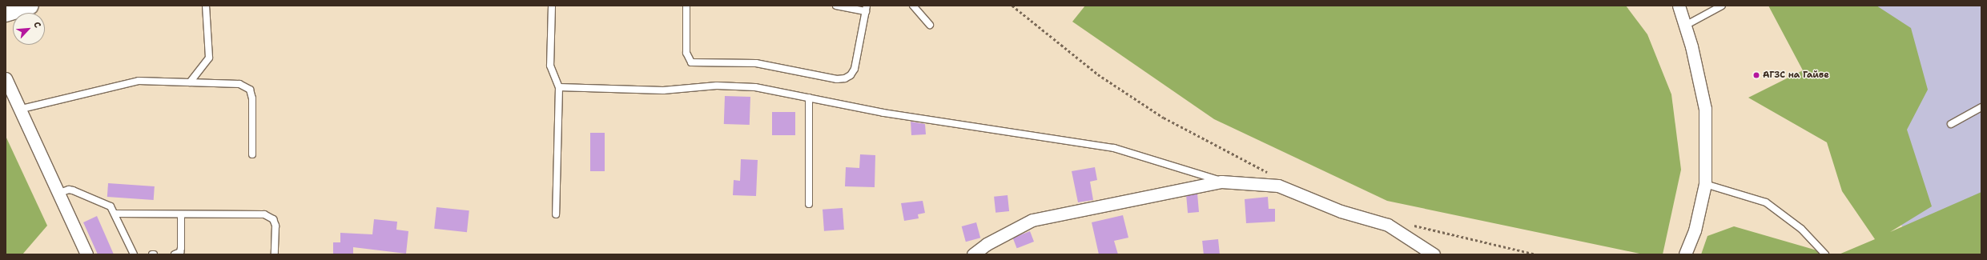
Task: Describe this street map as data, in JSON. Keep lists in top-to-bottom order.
{
  "places": ["АГЗС на Гайве"],
  "north": "top right"
}
